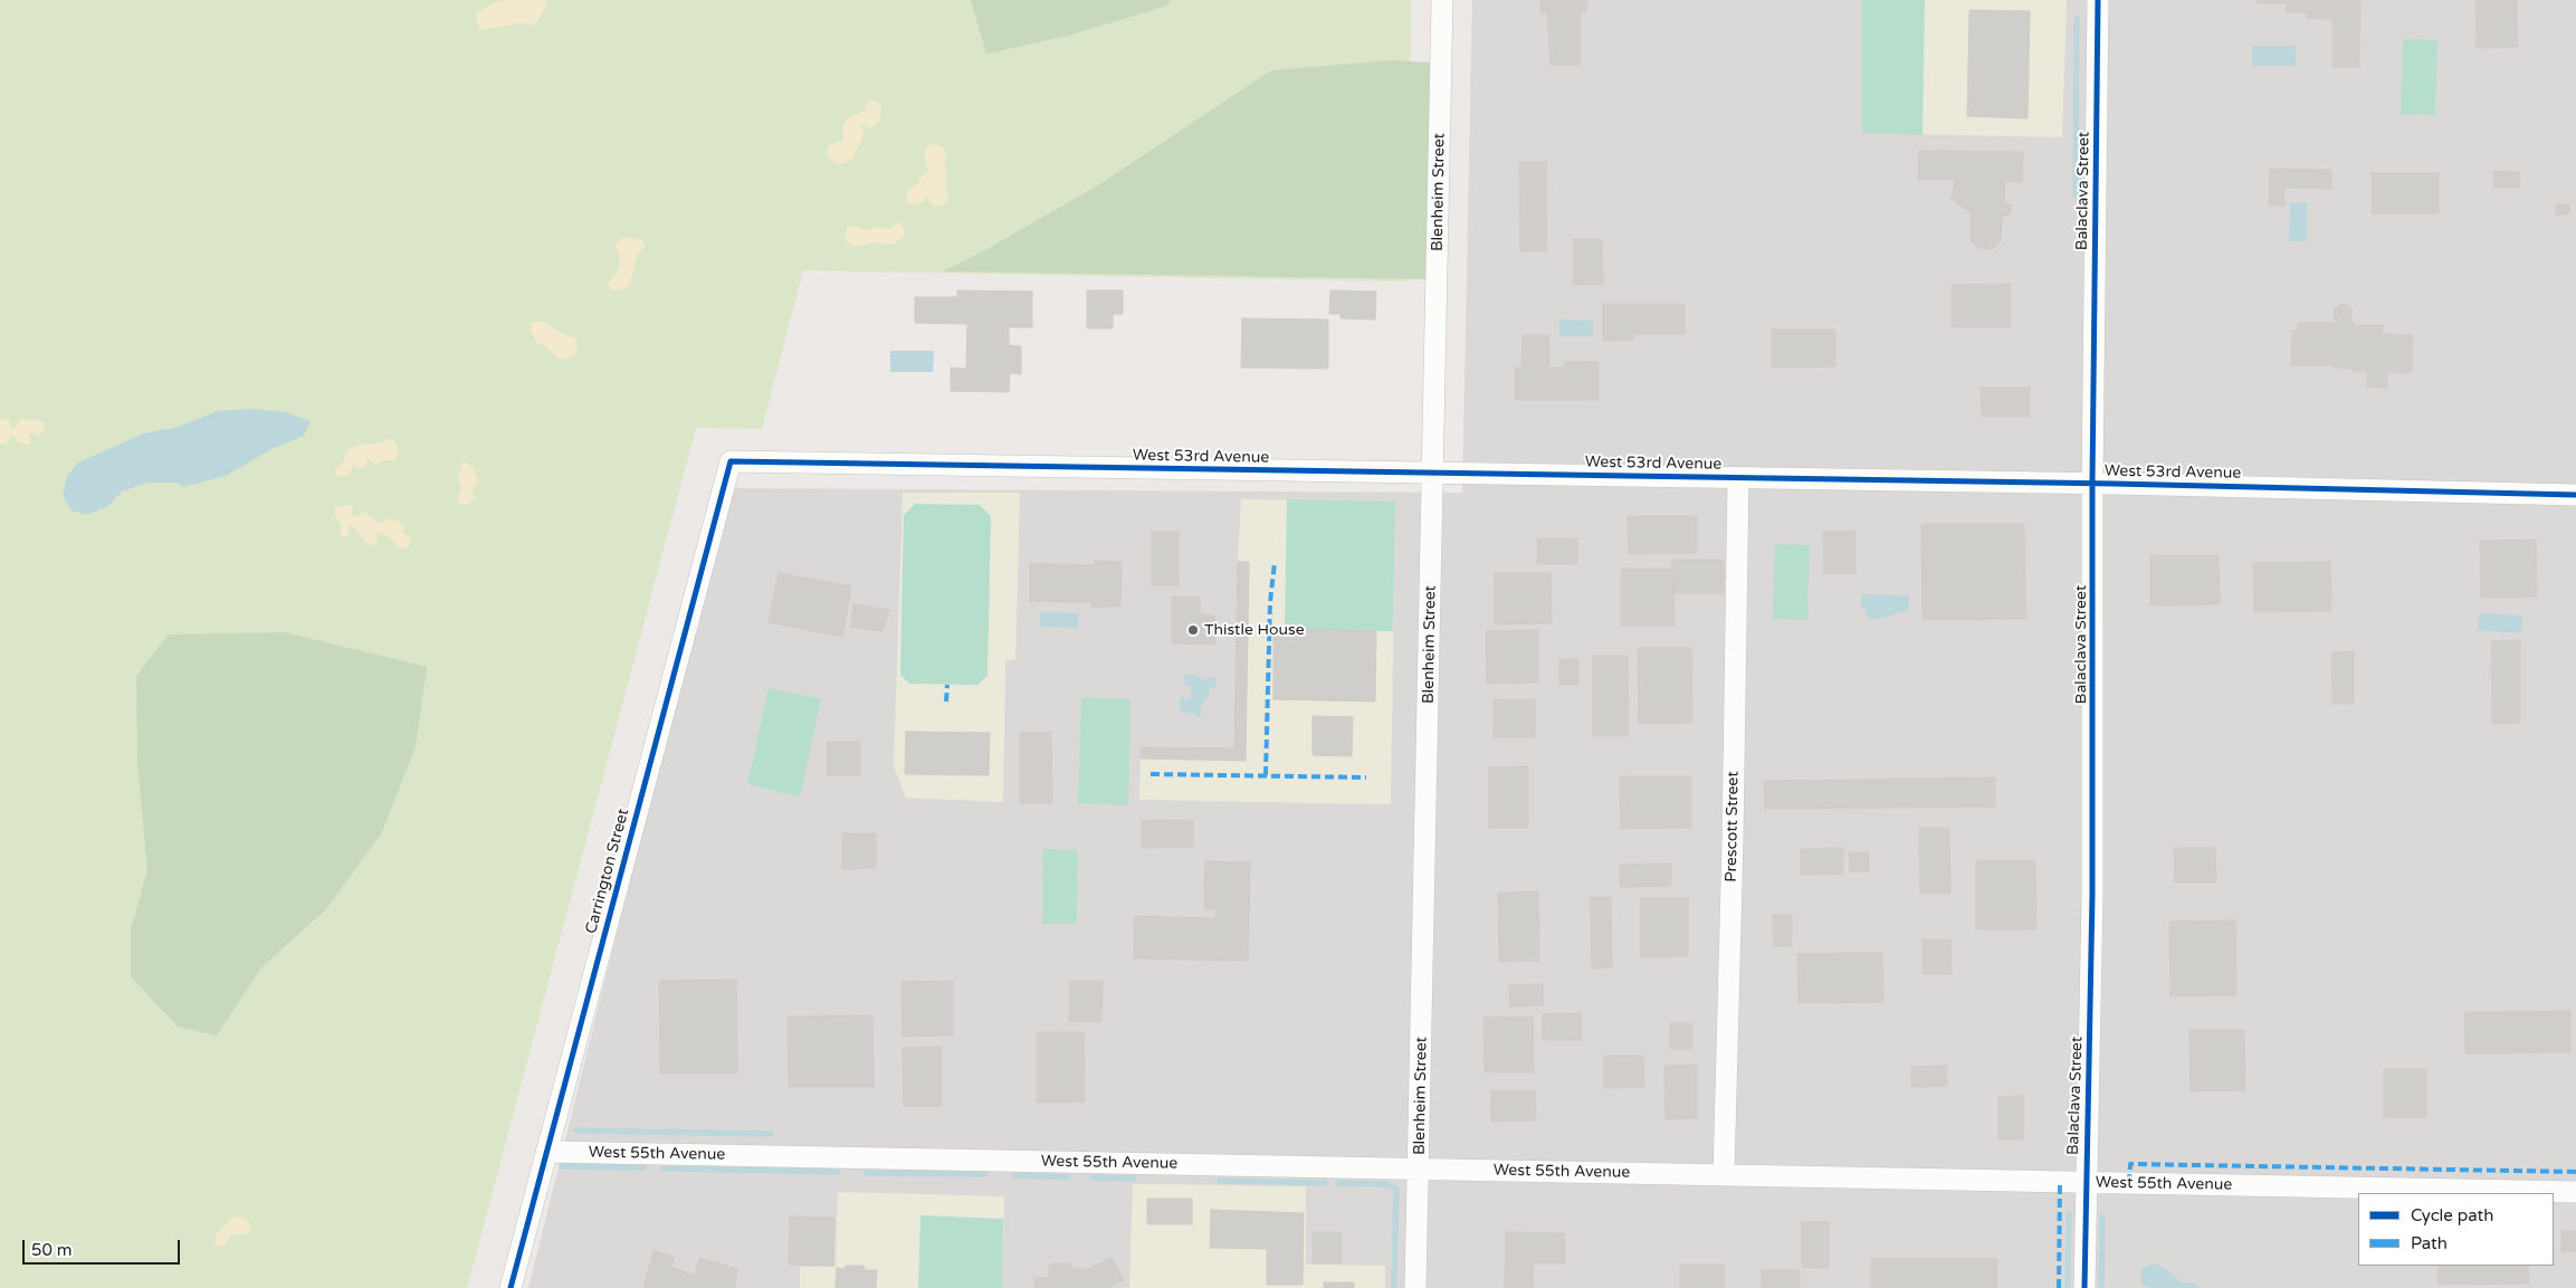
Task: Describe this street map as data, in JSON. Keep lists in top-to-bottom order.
{
  "streets": {
    "street": [
      "Balaclava Street",
      "Blenheim Street",
      "West 53rd Avenue",
      "Prescott Street",
      "Carrington Street",
      "West 55th Avenue"
    ]
  },
  "crossings": [
    ["Balaclava Street", "West 53rd Avenue"],
    ["Balaclava Street", "West 55th Avenue"],
    ["Blenheim Street", "West 53rd Avenue"],
    ["Blenheim Street", "West 55th Avenue"],
    ["West 53rd Avenue", "Prescott Street"],
    ["West 53rd Avenue", "Carrington Street"],
    ["Prescott Street", "West 55th Avenue"],
    ["Carrington Street", "West 55th Avenue"]
  ],
  "places": ["Thistle House"],
  "legend": ["Cycle path", "Path"],
  "scale_bar": "50 m"
}
